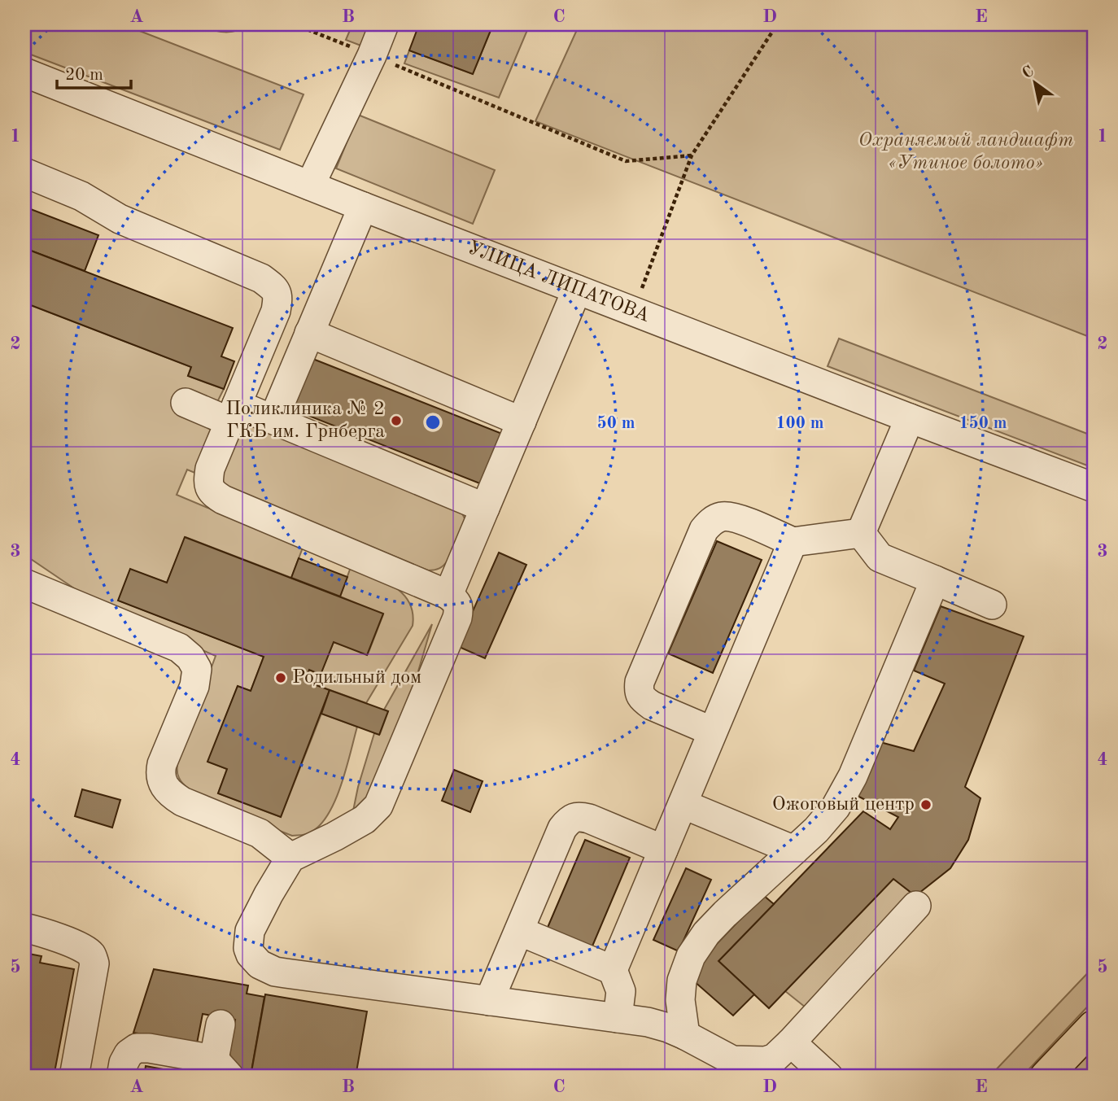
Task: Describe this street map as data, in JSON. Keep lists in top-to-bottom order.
{
  "streets": {
    "street": ["УЛИЦА ЛИПАТОВА"]
  },
  "parks": ["Охраняемый ландшафт «Утиное болото»"],
  "places": ["Поликлиника № 2 ГКБ им. Грнберга", "Родильный дом", "Ожоговый центр"],
  "scale_bar": "20 m",
  "north": "top left",
  "grid": {
    "columns": [
      "A",
      "B",
      "C",
      "D",
      "E"
    ],
    "rows": [
      "1",
      "2",
      "3",
      "4",
      "5"
    ]
  },
  "rings": ["50 m", "100 m", "150 m"]
}
